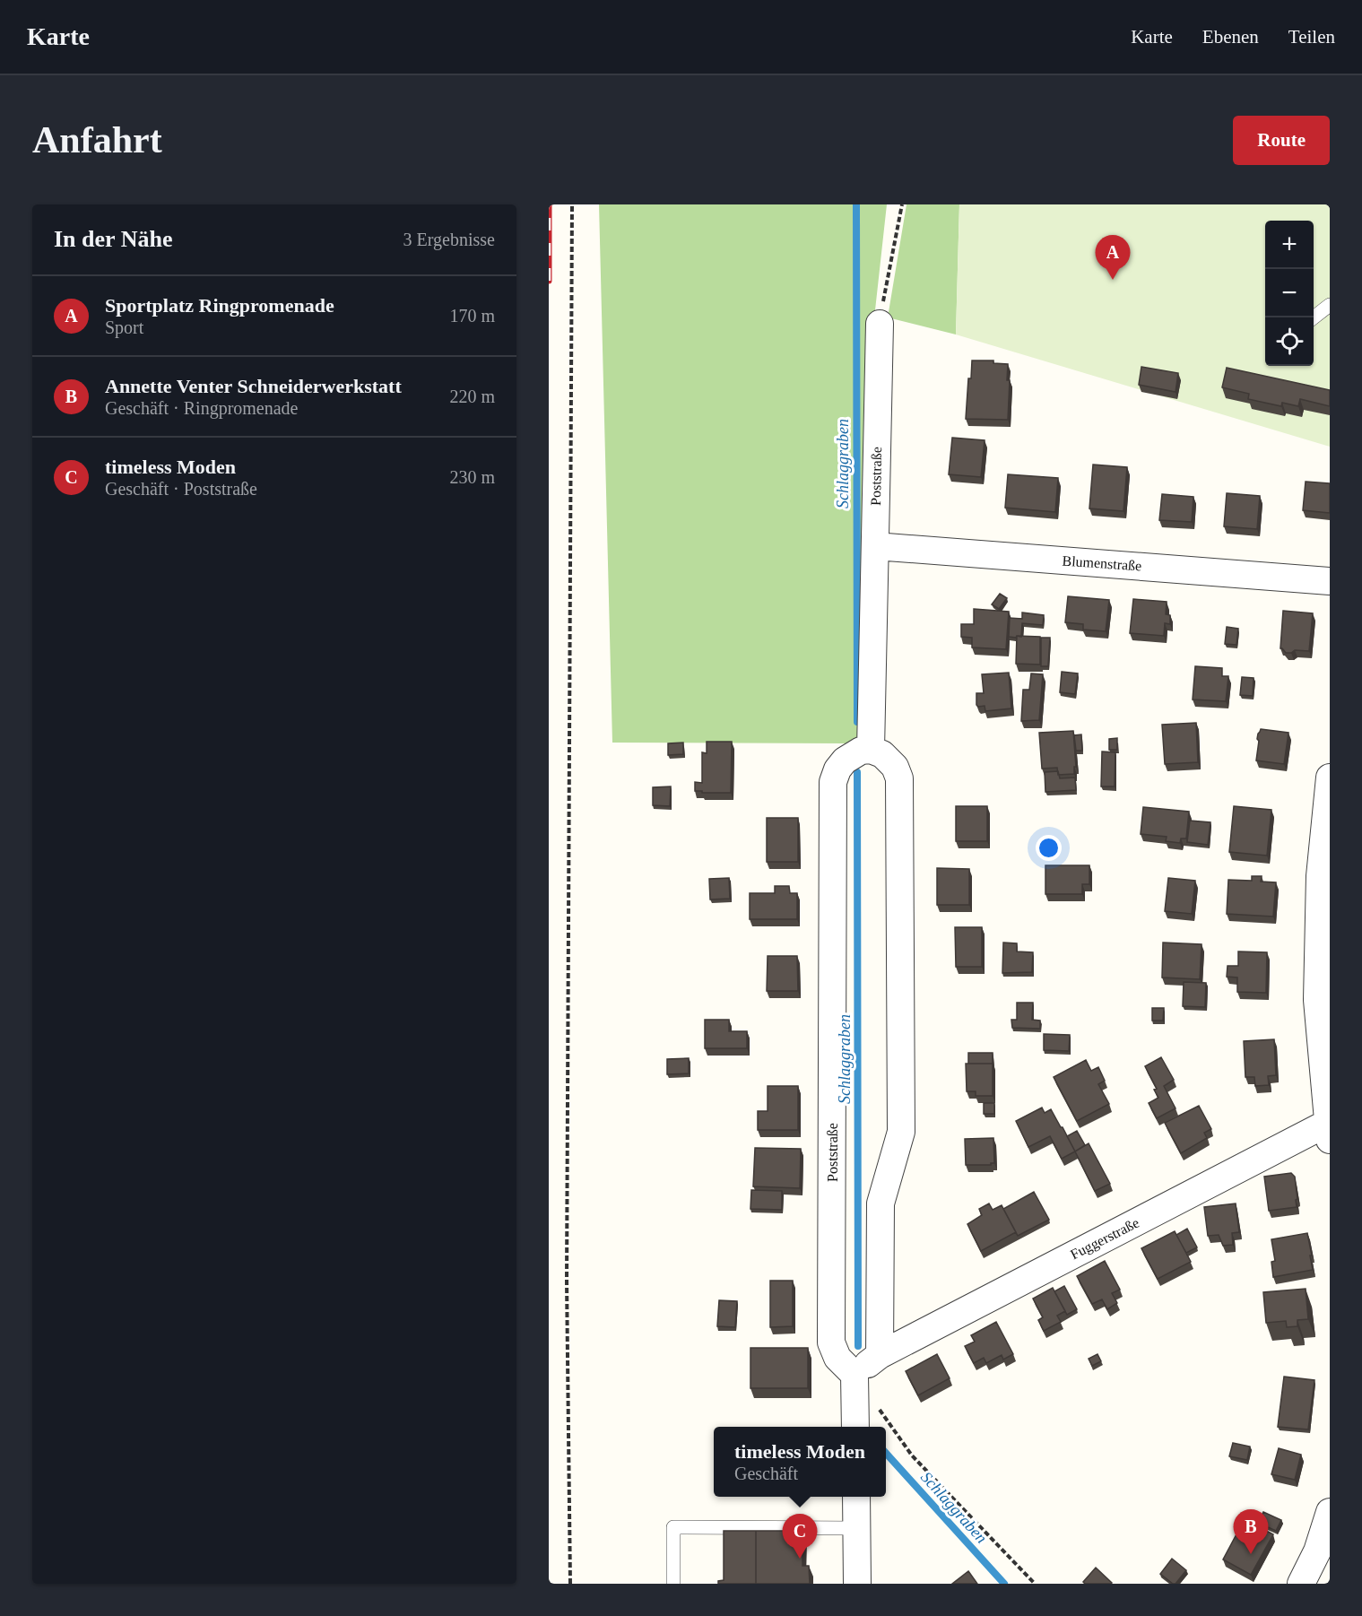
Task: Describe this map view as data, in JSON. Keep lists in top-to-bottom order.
{
  "streets": {
    "street": ["Poststraße", "Blumenstraße", "Fuggerstraße"]
  },
  "crossings": [
    ["Poststraße", "Blumenstraße"]
  ],
  "water": ["Schlaggraben"],
  "page": {
    "header": "Karte",
    "nav": ["Karte", "Ebenen", "Teilen"],
    "buttons": "Route",
    "title": "Anfahrt",
    "heading": ["In der Nähe", "3 Ergebnisse"],
    "map_buttons": ["+", "−"],
    "pins": ["A", "B", "C"],
    "list": [
      {
        "mark": "A",
        "name": "Sportplatz Ringpromenade",
        "note": "Sport",
        "value": "170 m"
      },
      {
        "mark": "B",
        "name": "Annette Venter Schneiderwerkstatt",
        "note": "Geschäft · Ringpromenade",
        "value": "220 m"
      },
      {
        "mark": "C",
        "name": "timeless Moden",
        "note": "Geschäft · Poststraße",
        "value": "230 m"
      }
    ],
    "popup": ["timeless Moden", "Geschäft"]
  }
}
